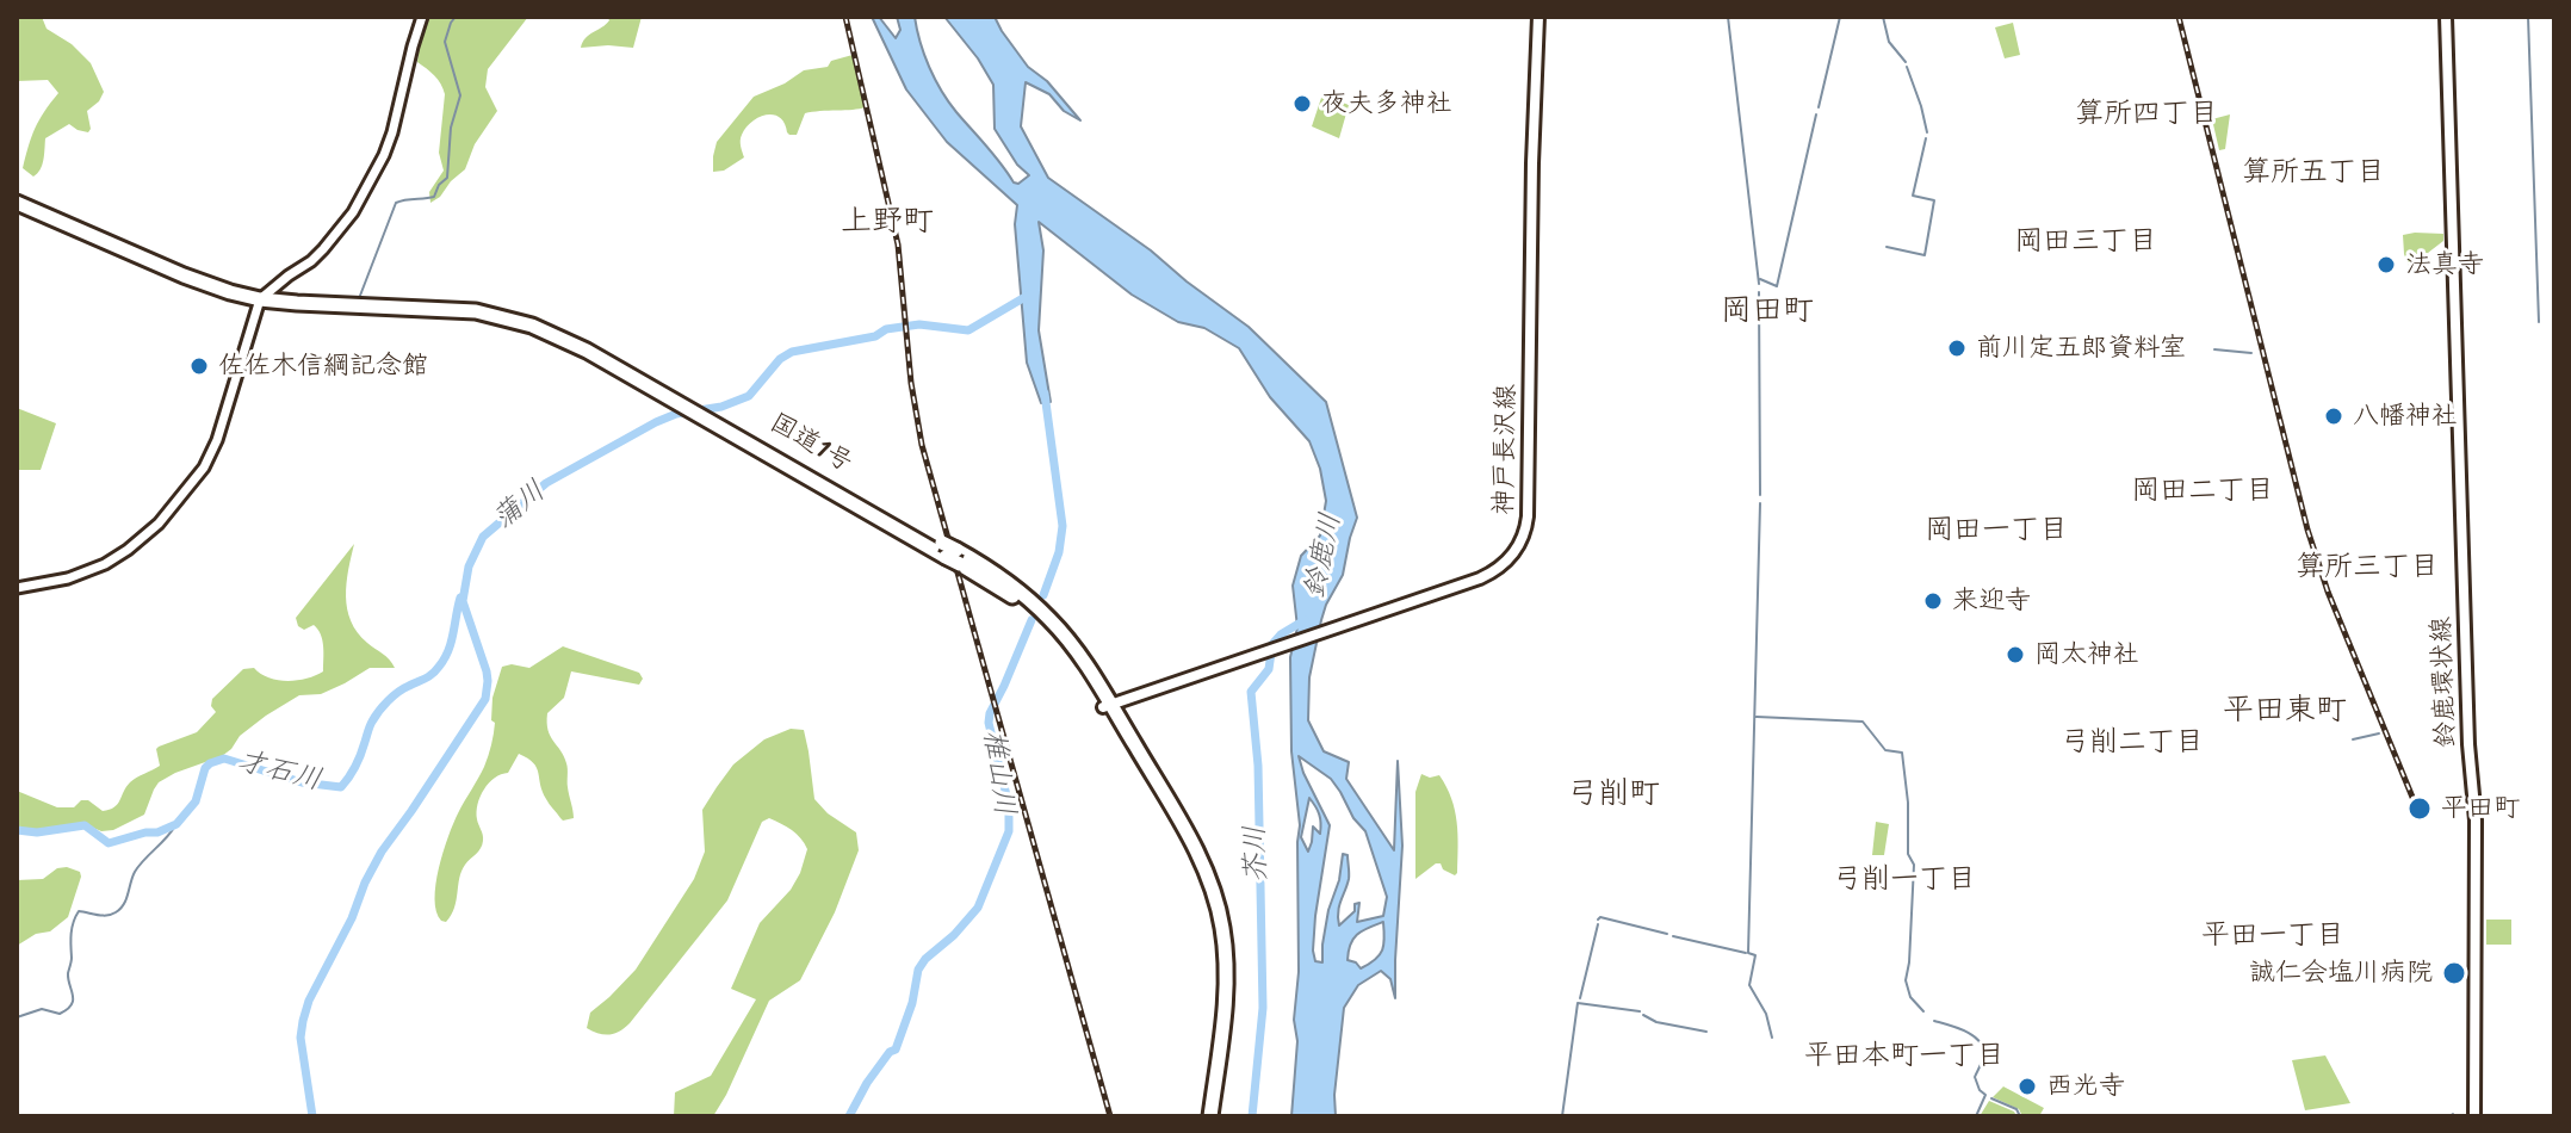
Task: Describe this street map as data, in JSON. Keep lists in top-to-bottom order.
{
  "streets": {
    "highway": ["国道1号"],
    "main road": ["神戸長沢線", "鈴鹿環状線"]
  },
  "crossings": [
    ["国道1号", "神戸長沢線"]
  ],
  "districts": [
    "算所四丁目",
    "算所五丁目",
    "上野町",
    "岡田三丁目",
    "岡田町",
    "岡田二丁目",
    "岡田一丁目",
    "算所三丁目",
    "平田東町",
    "弓削二丁目",
    "弓削町",
    "弓削一丁目",
    "平田一丁目",
    "平田本町一丁目"
  ],
  "water": [
    "蒲川",
    "鈴鹿川",
    "才石川",
    "椎山川",
    "芥川"
  ],
  "places": [
    "夜夫多神社",
    "法真寺",
    "前川定五郎資料室",
    "佐佐木信綱記念館",
    "八幡神社",
    "来迎寺",
    "岡太神社",
    "平田町",
    "誠仁会塩川病院",
    "西光寺"
  ]
}
